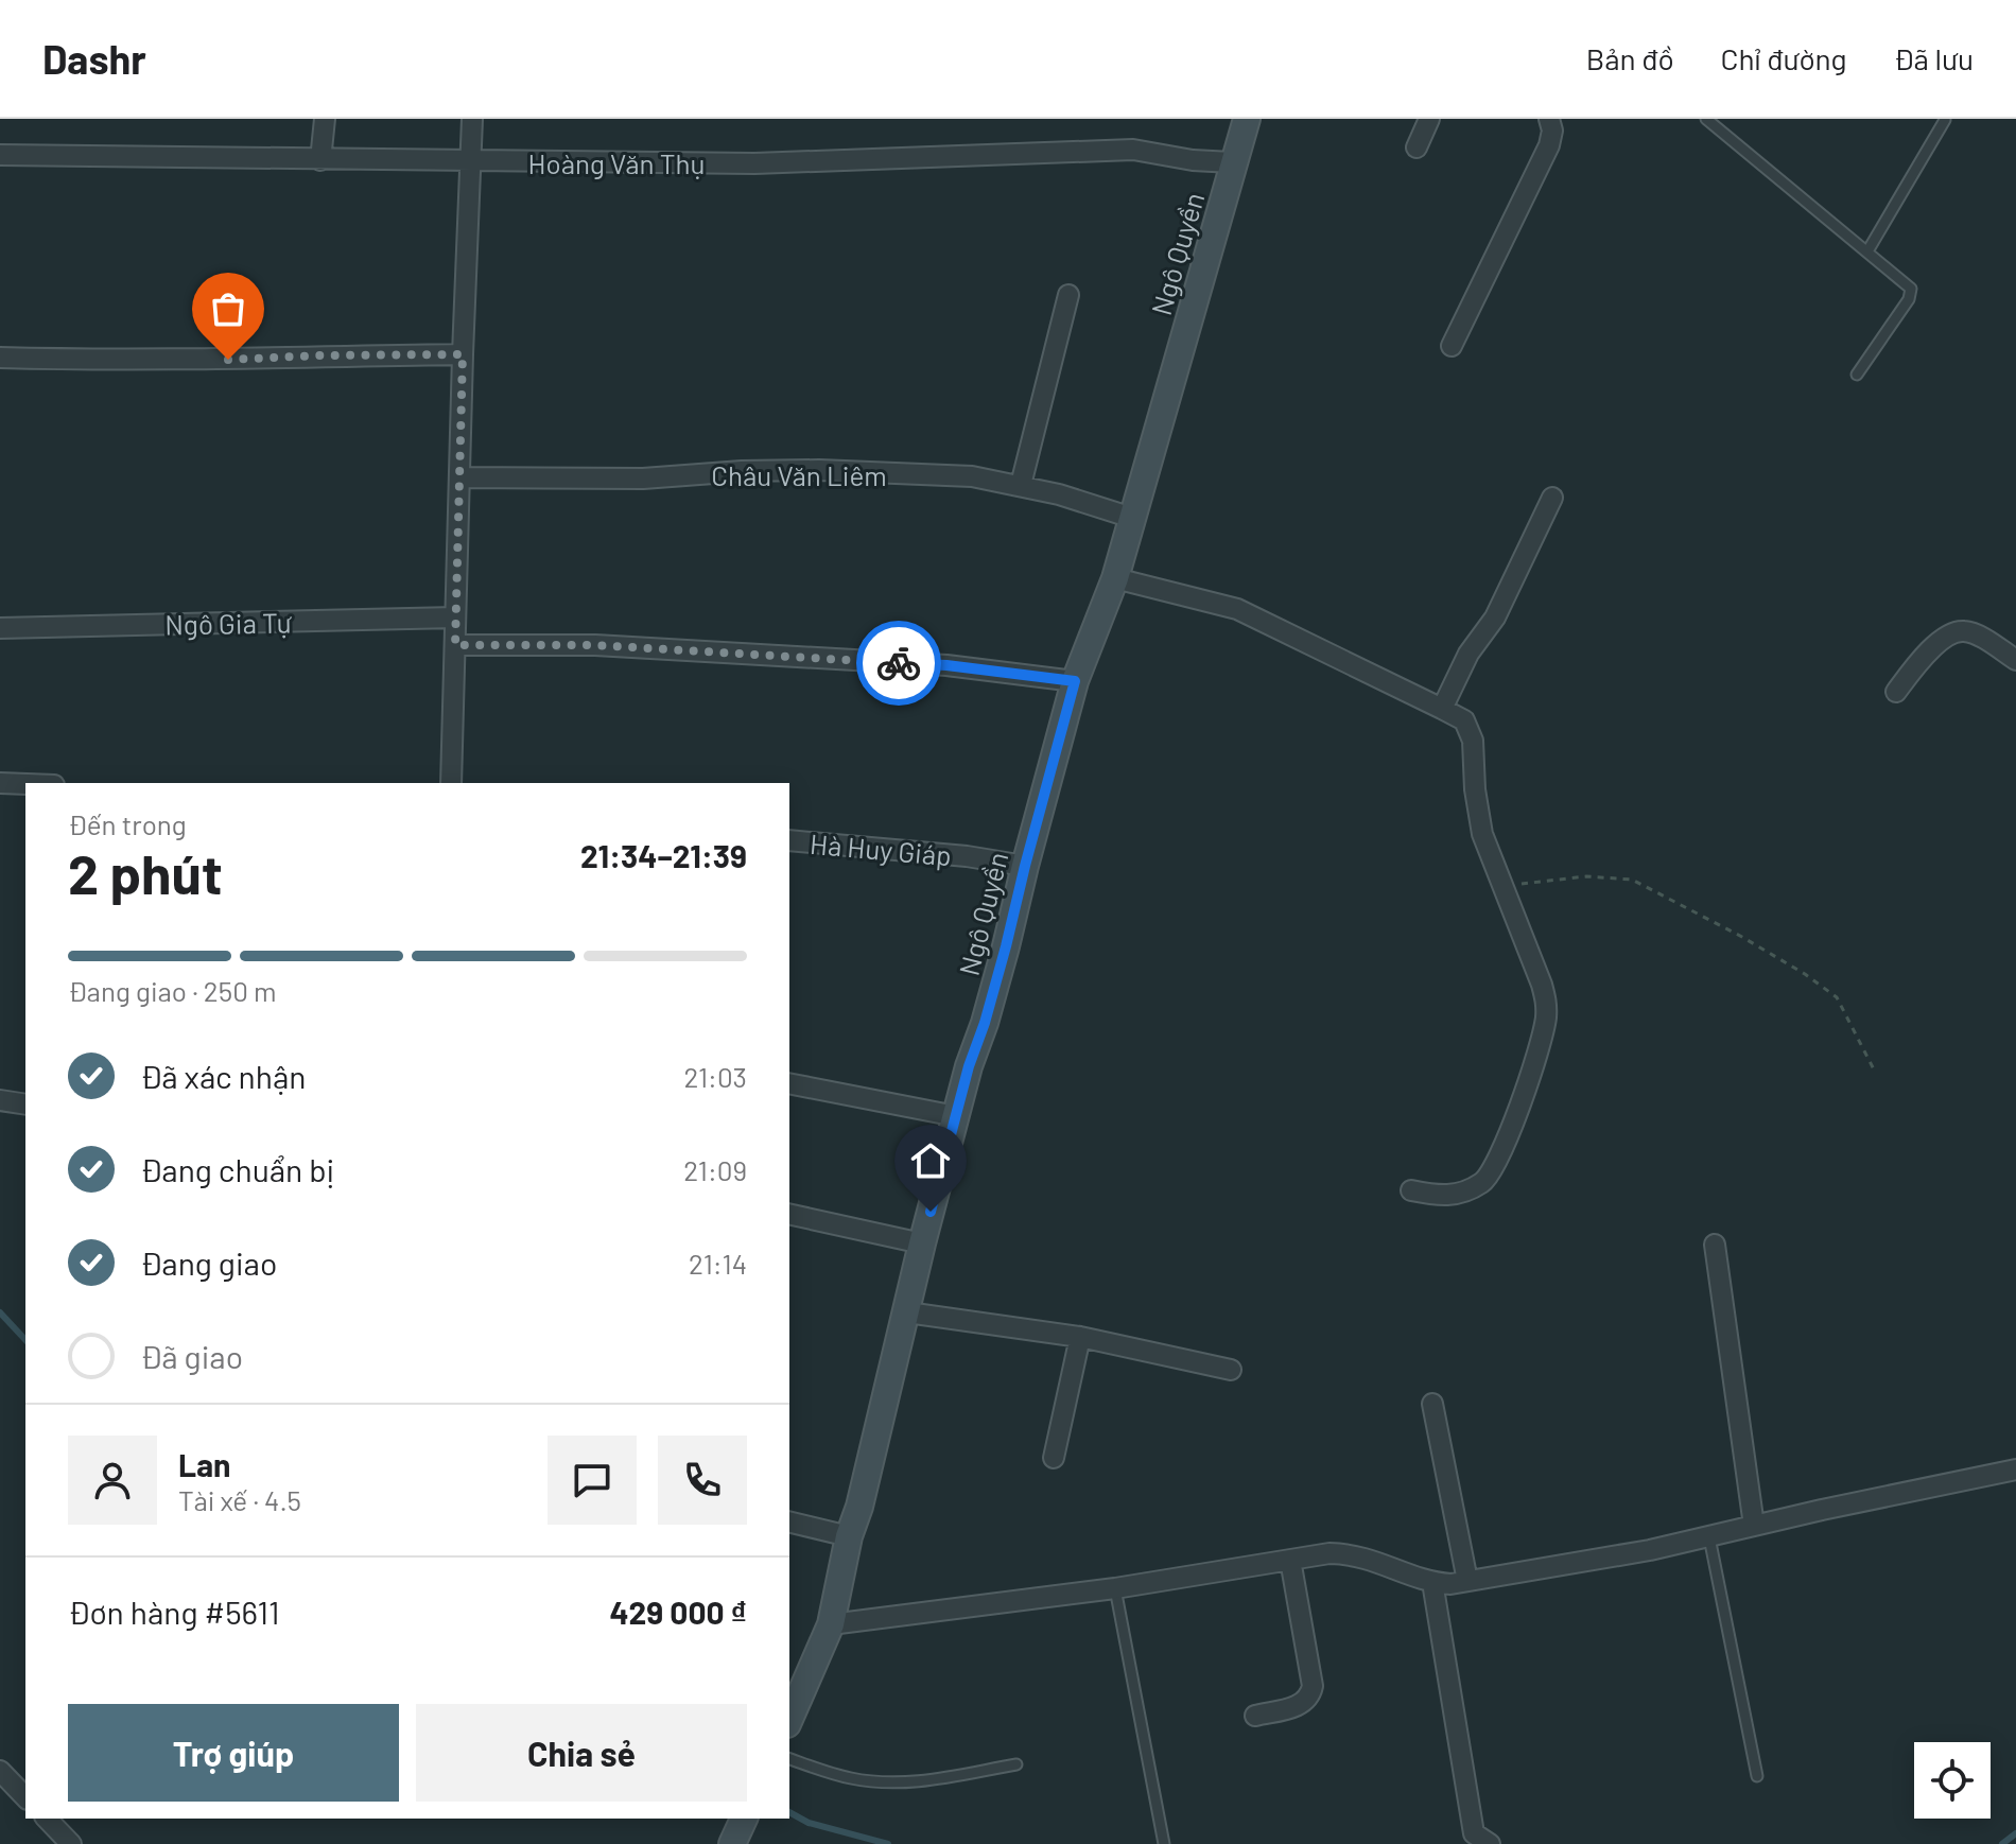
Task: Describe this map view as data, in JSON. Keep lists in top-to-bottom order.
{
  "streets": {
    "street": [
      "Hoàng Văn Thụ",
      "Ngô Quyền",
      "Châu Văn Liêm",
      "Ngô Gia Tự",
      "Hà Huy Giáp"
    ]
  },
  "crossings": [
    ["Hoàng Văn Thụ", "Ngô Quyền"],
    ["Ngô Quyền", "Châu Văn Liêm"],
    ["Ngô Quyền", "Hà Huy Giáp"]
  ],
  "page": {
    "header": "Dashr",
    "nav": ["Bản đồ", "Chỉ đường", "Đã lưu"],
    "heading": ["2 phút", "Đến trong", "21:34–21:39"],
    "panel": [
      "Lan",
      "Tài xế · 4.5",
      "Đơn hàng #5611",
      "429 000 ₫"
    ],
    "bar": "Đang giao · 250 m",
    "list": [
      ["Đã xác nhận", "21:03"],
      ["Đang chuẩn bị", "21:09"],
      ["Đang giao", "21:14"],
      "Đã giao"
    ],
    "buttons": ["Trợ giúp", "Chia sẻ"]
  }
}
